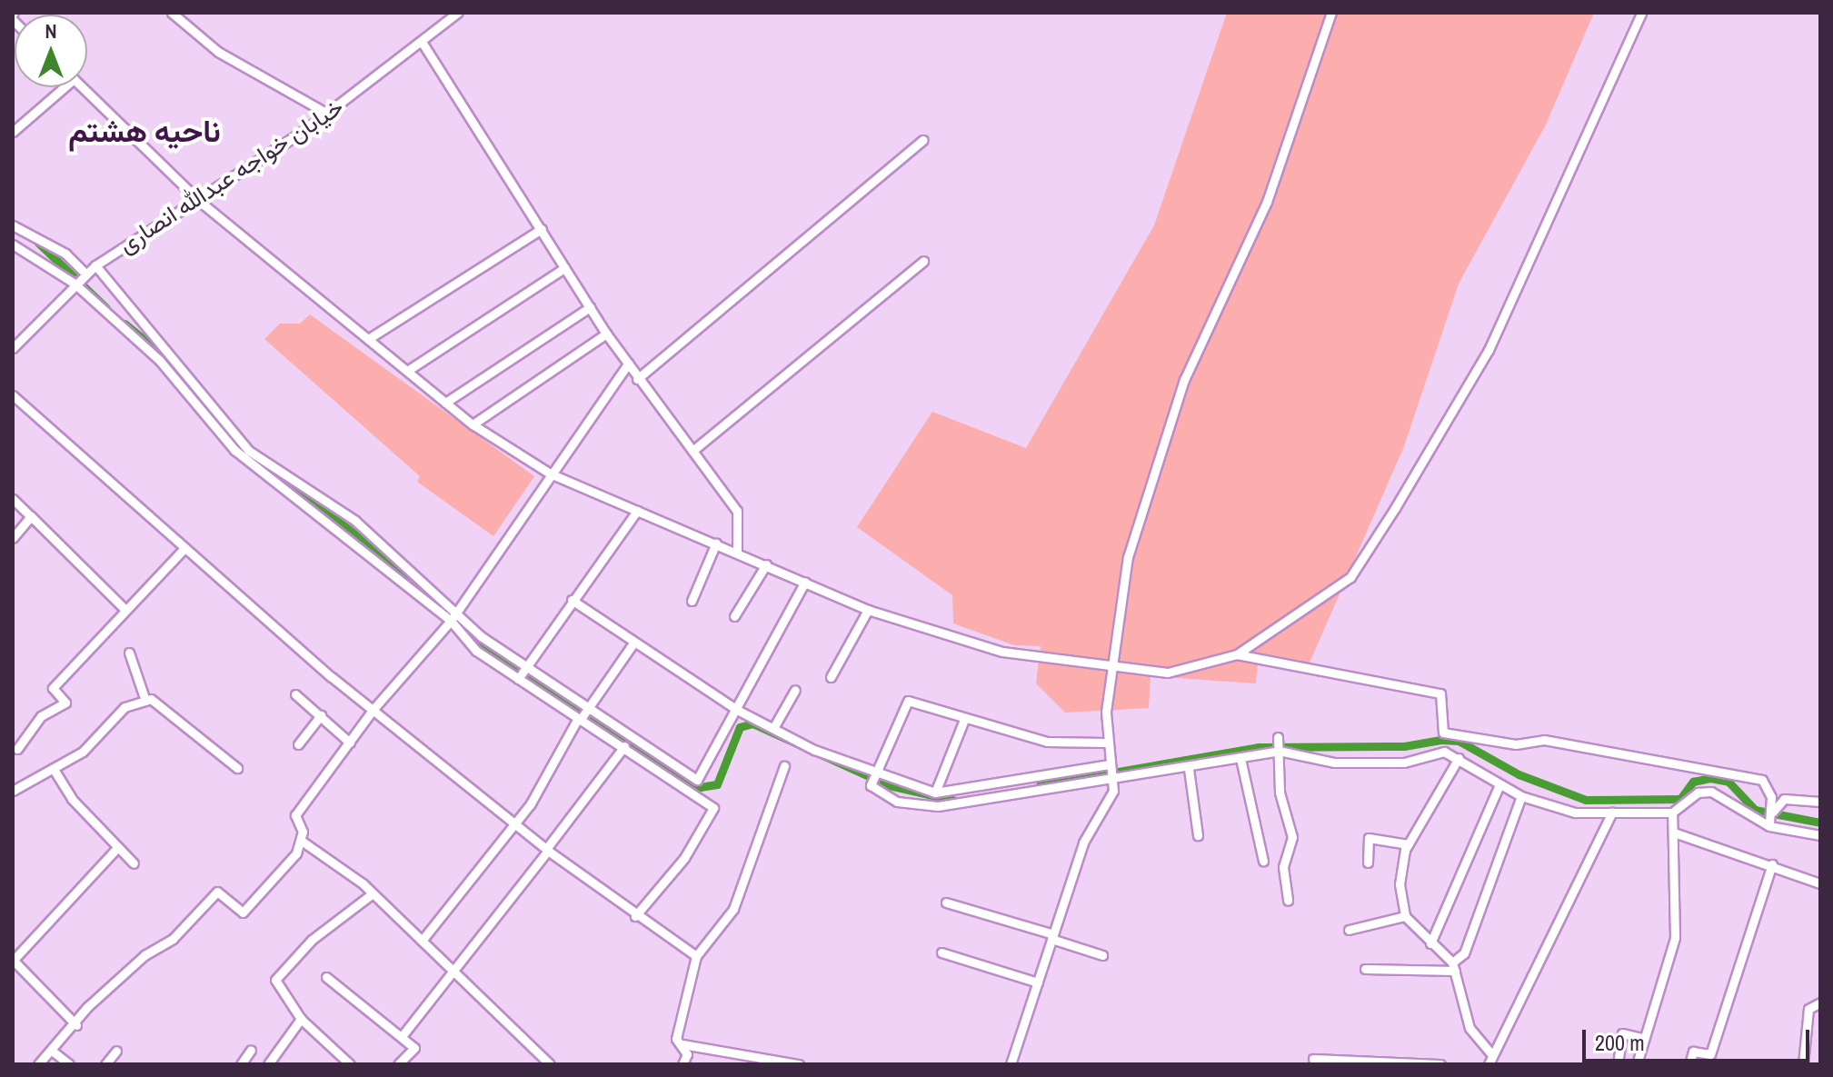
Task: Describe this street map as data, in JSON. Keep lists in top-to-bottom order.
{
  "streets": {
    "street": ["خیابان خواجه عبدالله انصاری"]
  },
  "districts": ["ناحیه هشتم"],
  "scale_bar": "200 m",
  "north": "top"
}
